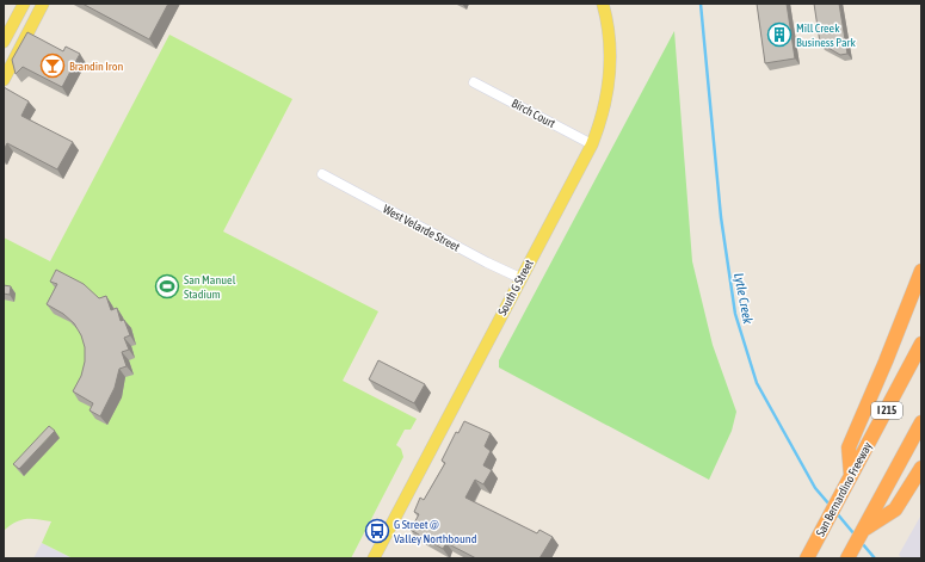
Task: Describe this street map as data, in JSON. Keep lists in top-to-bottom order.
{
  "streets": {
    "highway": ["I 215", "San Bernardino Freeway"],
    "main road": ["South G Street"],
    "street": ["Birch Court", "West Velarde Street"]
  },
  "crossings": [
    ["Birch Court", "South G Street"],
    ["West Velarde Street", "South G Street"]
  ],
  "water": ["Lytle Creek"],
  "places": {
    "building": ["Mill Creek Business Park"],
    "bar": ["Brandin Iron"],
    "sports": ["San Manuel Stadium"],
    "bus stop": ["G Street @ Valley Northbound"]
  }
}
